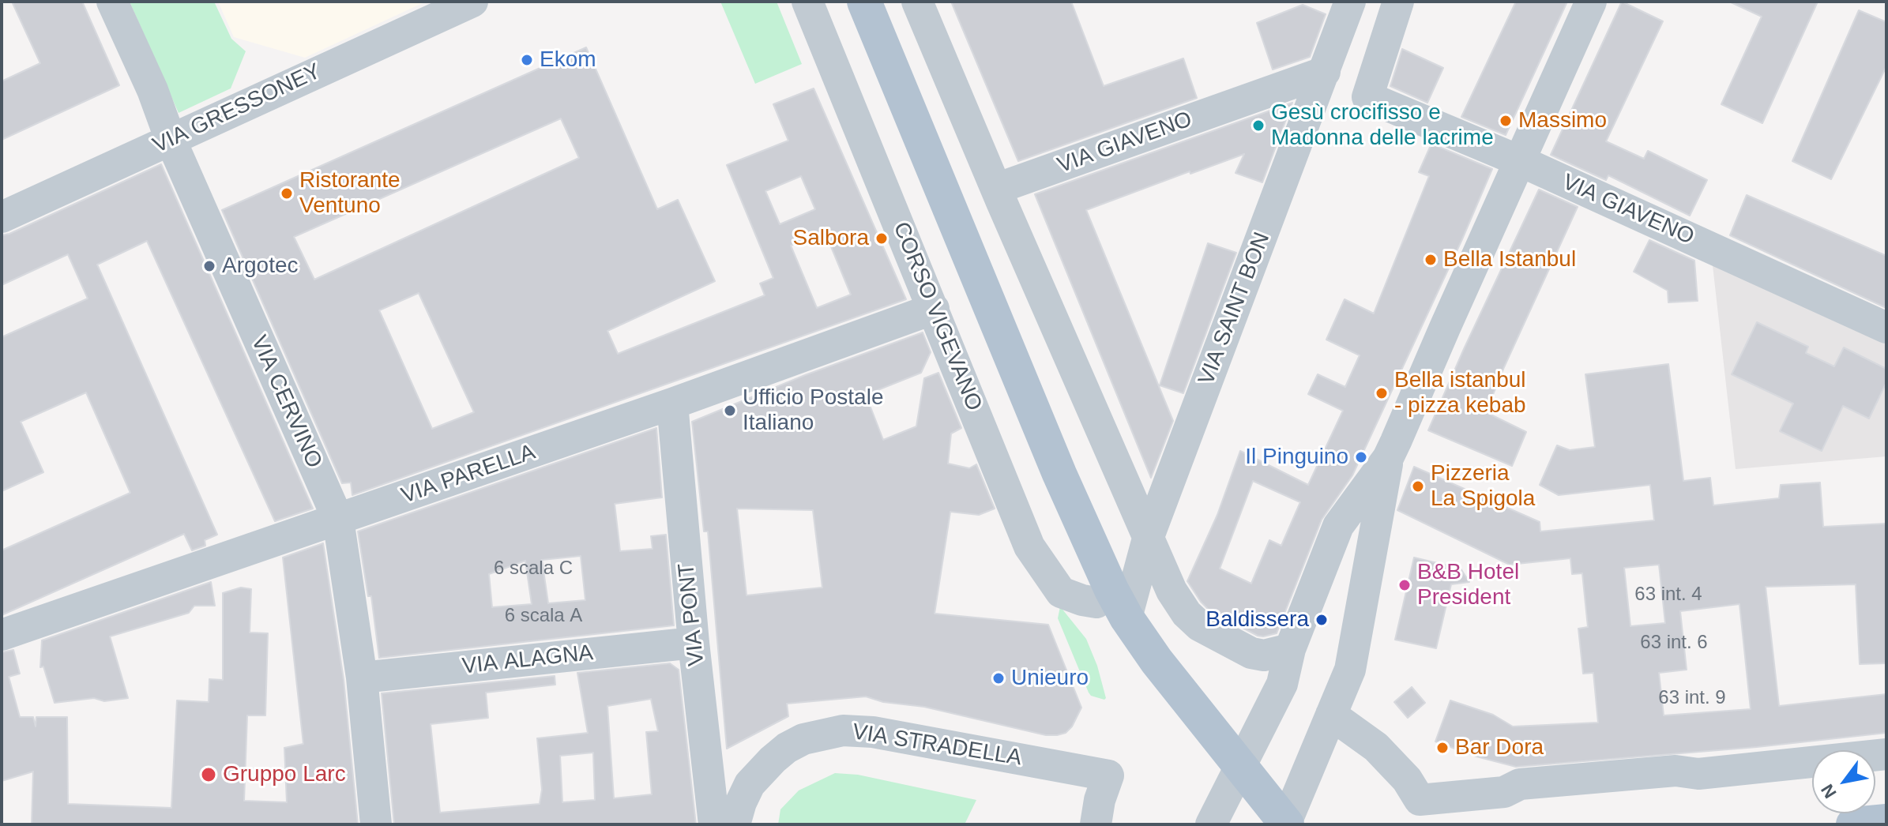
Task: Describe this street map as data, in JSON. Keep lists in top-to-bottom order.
{
  "streets": {
    "street": [
      "VIA GRESSONEY",
      "VIA GIAVENO",
      "VIA SAINT BON",
      "CORSO VIGEVANO",
      "VIA CERVINO",
      "VIA PARELLA",
      "VIA PONT",
      "VIA ALAGNA",
      "VIA STRADELLA"
    ]
  },
  "crossings": [
    ["VIA GRESSONEY", "VIA CERVINO"],
    ["VIA GIAVENO", "VIA SAINT BON"],
    ["VIA SAINT BON", "CORSO VIGEVANO"],
    ["CORSO VIGEVANO", "VIA PARELLA"],
    ["VIA CERVINO", "VIA PARELLA"],
    ["VIA CERVINO", "VIA ALAGNA"],
    ["VIA PARELLA", "VIA PONT"],
    ["VIA PONT", "VIA ALAGNA"]
  ],
  "places": [
    "Ekom",
    "Massimo",
    "Gesù crocifisso e Madonna delle lacrime",
    "Ristorante Ventuno",
    "Salbora",
    "Bella Istanbul",
    "Argotec",
    "Bella istanbul - pizza kebab",
    "Ufficio Postale Italiano",
    "Il Pinguino",
    "Pizzeria La Spigola",
    "B&B Hotel President",
    "Baldissera",
    "Unieuro",
    "Bar Dora",
    "Gruppo Larc"
  ],
  "house_numbers": [
    "6 scala C",
    "63 int. 4",
    "6 scala A",
    "63 int. 6",
    "63 int. 9"
  ],
  "north": "bottom left"
}
